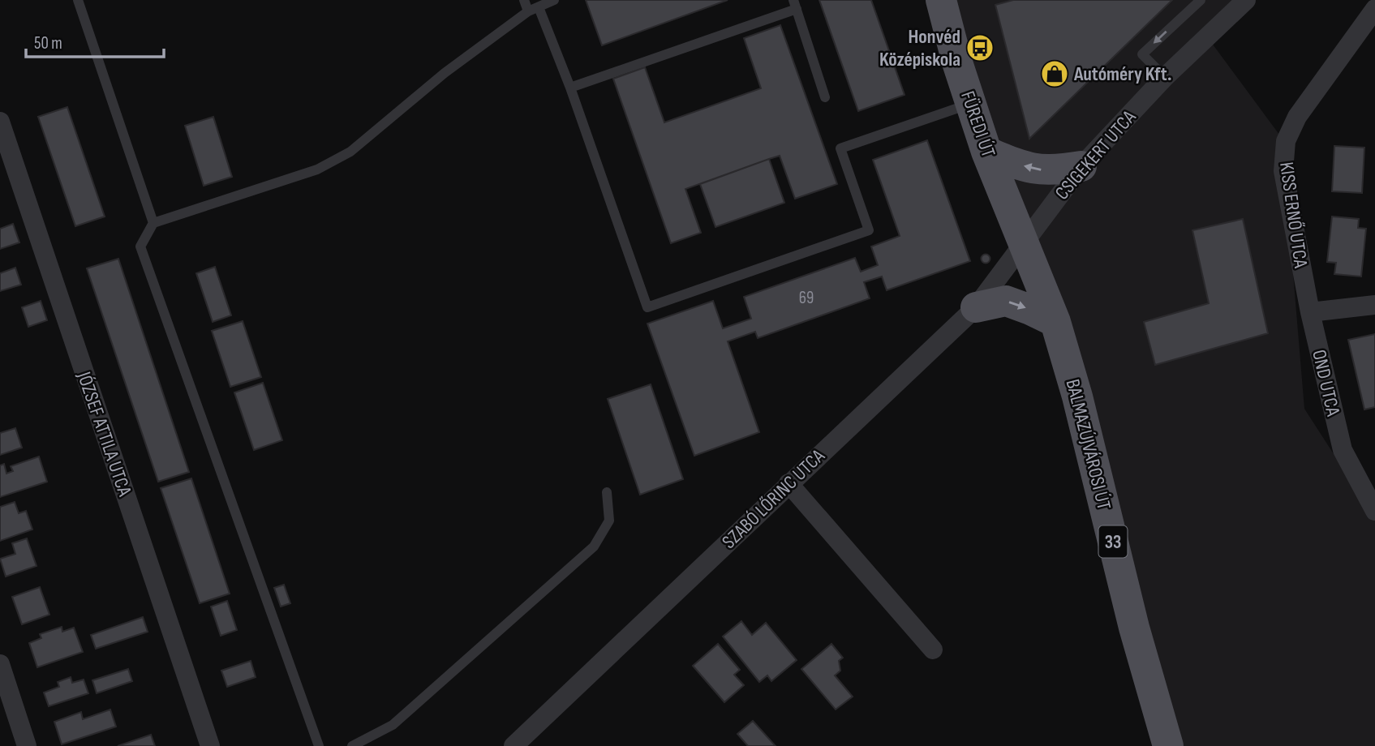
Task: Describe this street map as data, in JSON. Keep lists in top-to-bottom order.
{
  "streets": {
    "main road": ["FÜREDI ÚT", "BALMAZÚJVÁROSI ÚT", "33"],
    "street": [
      "CSIGEKERT UTCA",
      "KISS ERNŐ UTCA",
      "OND UTCA",
      "JÓZSEF ATTILA UTCA",
      "SZABÓ LŐRINC UTCA"
    ]
  },
  "crossings": [
    ["FÜREDI ÚT", "CSIGEKERT UTCA"],
    ["FÜREDI ÚT", "BALMAZÚJVÁROSI ÚT"],
    ["FÜREDI ÚT", "SZABÓ LŐRINC UTCA"],
    ["CSIGEKERT UTCA", "BALMAZÚJVÁROSI ÚT"],
    ["CSIGEKERT UTCA", "SZABÓ LŐRINC UTCA"],
    ["KISS ERNŐ UTCA", "OND UTCA"],
    ["BALMAZÚJVÁROSI ÚT", "SZABÓ LŐRINC UTCA"]
  ],
  "places": {
    "bus stop": ["Honvéd Középiskola"],
    "shop": ["Autóméry Kft."]
  },
  "house_numbers": ["69"],
  "scale_bar": "50 m"
}
